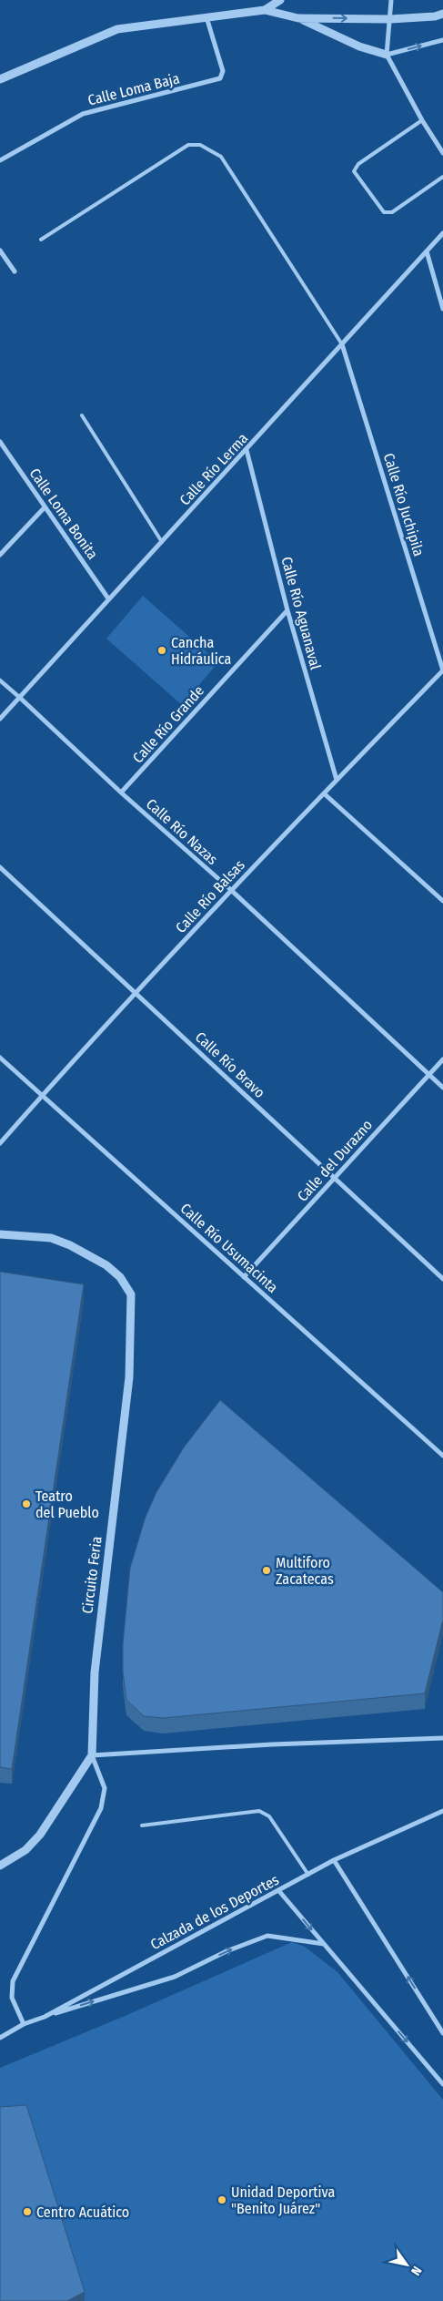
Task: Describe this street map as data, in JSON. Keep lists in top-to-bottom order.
{
  "streets": {
    "street": [
      "Calle Loma Baja",
      "Calle Río Lerma",
      "Calle Río Juchipila",
      "Calle Loma Bonita",
      "Calle Río Aguanaval",
      "Calle Río Grande",
      "Calle Río Nazas",
      "Calle Río Balsas",
      "Calle Río Bravo",
      "Calle del Durazno",
      "Calle Río Usumacinta",
      "Circuito Feria",
      "Calzada de los Deportes"
    ]
  },
  "crossings": [
    ["Calle Río Lerma", "Calle Río Juchipila"],
    ["Calle Río Lerma", "Calle Loma Bonita"],
    ["Calle Río Lerma", "Calle Río Aguanaval"],
    ["Calle Río Lerma", "Calle Río Nazas"],
    ["Calle Río Juchipila", "Calle Río Balsas"],
    ["Calle Río Aguanaval", "Calle Río Grande"],
    ["Calle Río Aguanaval", "Calle Río Balsas"],
    ["Calle Río Grande", "Calle Río Nazas"],
    ["Calle Río Nazas", "Calle Río Balsas"],
    ["Calle Río Nazas", "Calle del Durazno"],
    ["Calle Río Balsas", "Calle Río Bravo"],
    ["Calle Río Balsas", "Calle Río Usumacinta"],
    ["Calle Río Bravo", "Calle del Durazno"],
    ["Calle del Durazno", "Calle Río Usumacinta"]
  ],
  "places": [
    "Cancha Hidráulica",
    "Teatro del Pueblo",
    "Multiforo Zacatecas",
    "Unidad Deportiva \"Benito Juárez\"",
    "Centro Acuático"
  ],
  "north": "bottom right"
}
